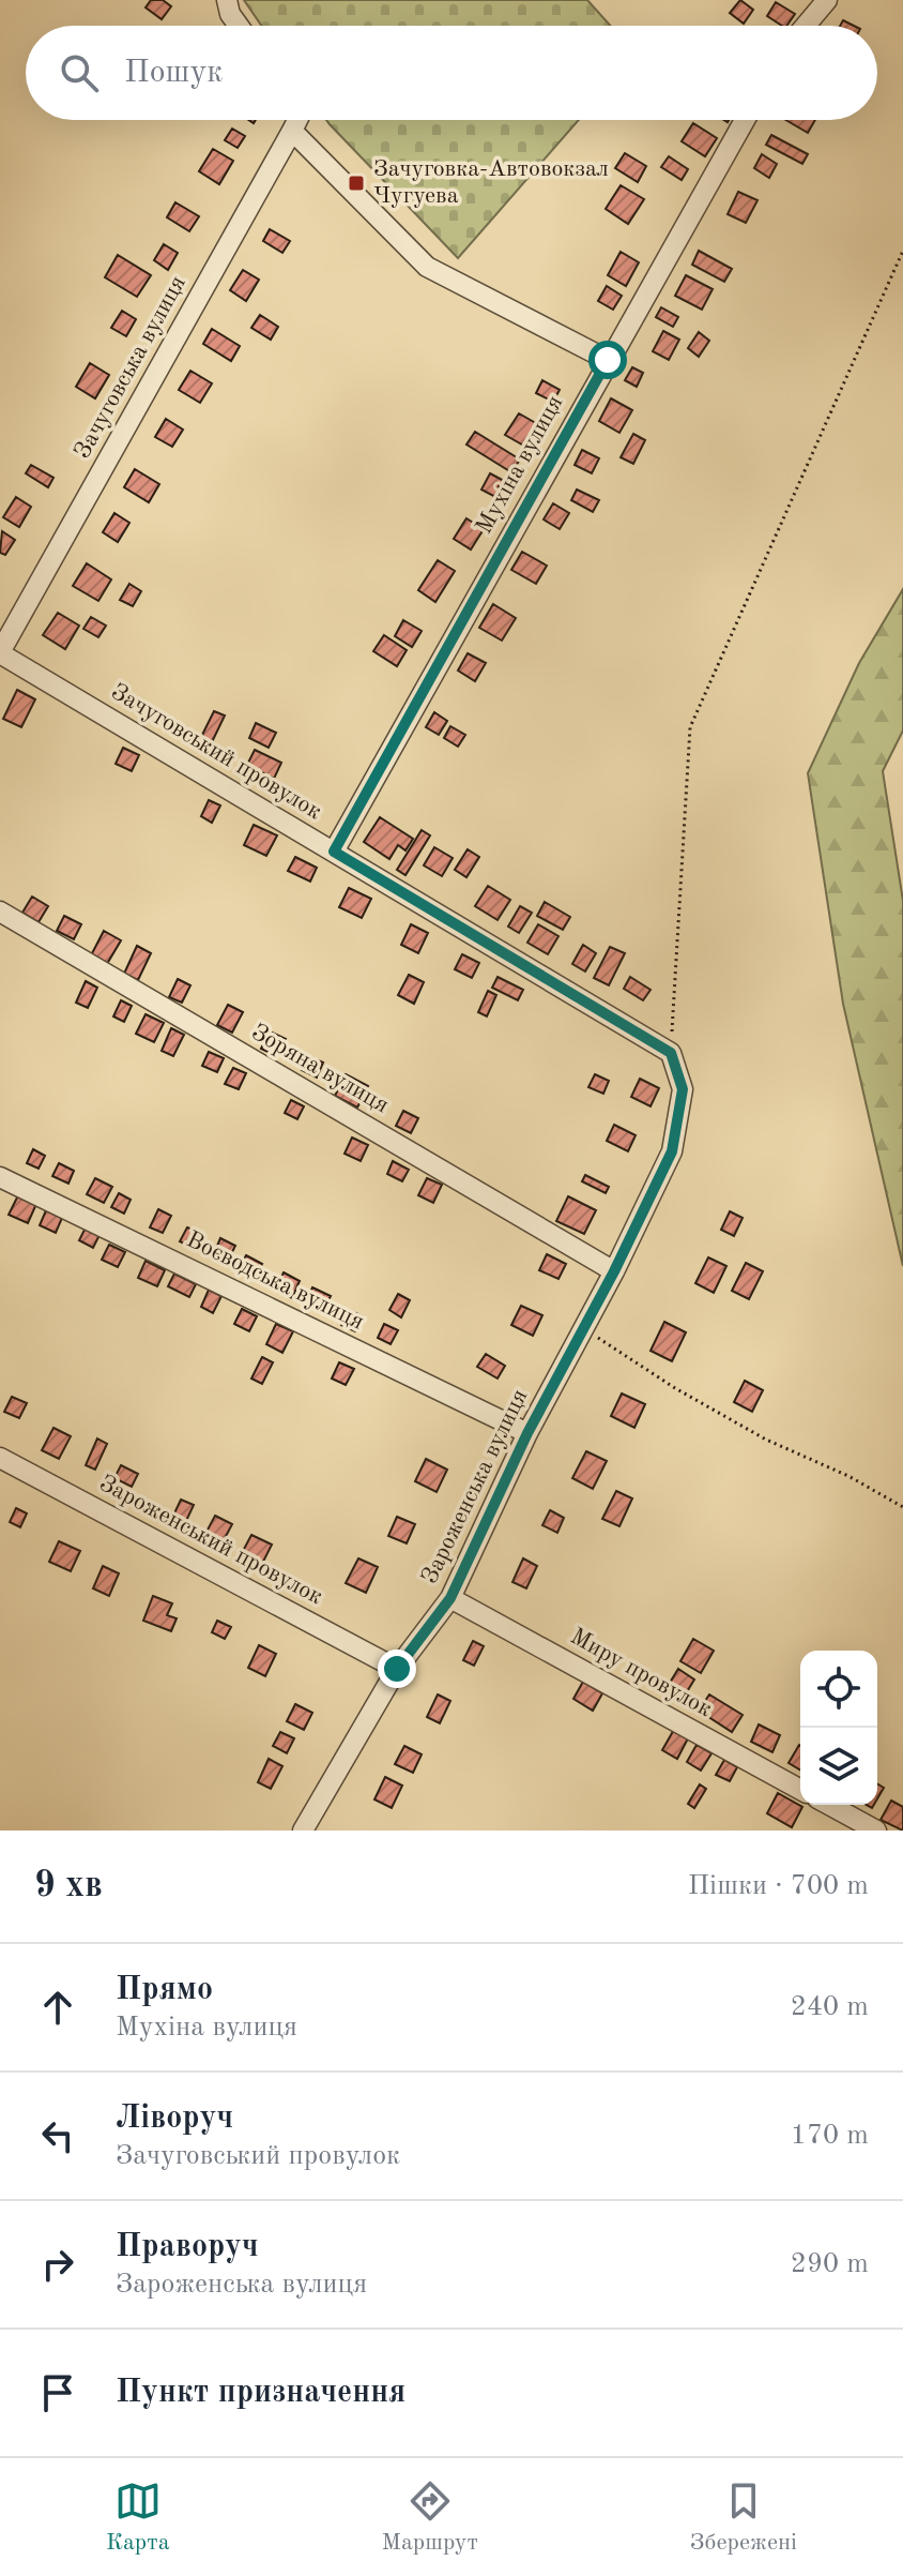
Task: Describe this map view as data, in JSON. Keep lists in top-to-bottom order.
{
  "streets": {
    "street": [
      "Зачуговська вулиця",
      "Мухіна вулиця",
      "Зачуговський провулок",
      "Зоряна вулиця",
      "Воєводська вулиця",
      "Зароженська вулиця",
      "Зароженський провулок",
      "Миру провулок"
    ]
  },
  "crossings": [
    ["Зачуговська вулиця", "Зачуговський провулок"],
    ["Мухіна вулиця", "Зачуговський провулок"],
    ["Зачуговський провулок", "Зароженська вулиця"],
    ["Зоряна вулиця", "Зароженська вулиця"],
    ["Воєводська вулиця", "Зароженська вулиця"],
    ["Зароженська вулиця", "Зароженський провулок"],
    ["Зароженська вулиця", "Миру провулок"]
  ],
  "places": {
    "transit": ["Зачуговка-Автовокзал Чугуева"]
  },
  "page": {
    "search": "Пошук",
    "heading": ["9 хв", "Пішки · 700 m"],
    "list": [
      ["Прямо", "Мухіна вулиця", "240 m"],
      ["Ліворуч", "Зачуговський провулок", "170 m"],
      ["Праворуч", "Зароженська вулиця", "290 m"],
      "Пункт призначення"
    ],
    "nav": ["Карта", "Маршрут", "Збережені"]
  }
}
